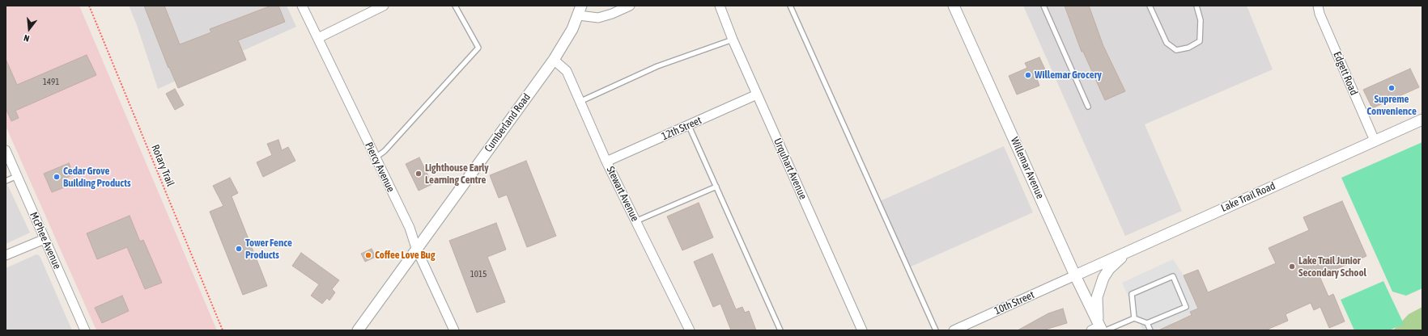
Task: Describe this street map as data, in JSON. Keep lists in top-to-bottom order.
{
  "streets": {
    "street": [
      "Edgett Road",
      "Cumberland Road",
      "12th Street",
      "Piercy Avenue",
      "Willemar Avenue",
      "Urquhart Avenue",
      "Stewart Avenue",
      "Lake Trail Road",
      "McPhee Avenue",
      "10th Street"
    ],
    "path": ["Rotary Trail"]
  },
  "crossings": [
    ["Edgett Road", "Lake Trail Road"],
    ["Cumberland Road", "Piercy Avenue"],
    ["Cumberland Road", "Stewart Avenue"],
    ["12th Street", "Urquhart Avenue"],
    ["12th Street", "Stewart Avenue"],
    ["Willemar Avenue", "Lake Trail Road"],
    ["Willemar Avenue", "10th Street"],
    ["Lake Trail Road", "10th Street"]
  ],
  "places": [
    "Willemar Grocery",
    "Supreme Convenience",
    "Lighthouse Early Learning Centre",
    "Cedar Grove Building Products",
    "Tower Fence Products",
    "Coffee Love Bug",
    "Lake Trail Junior Secondary School"
  ],
  "house_numbers": ["1491", "1015"],
  "north": "bottom"
}
